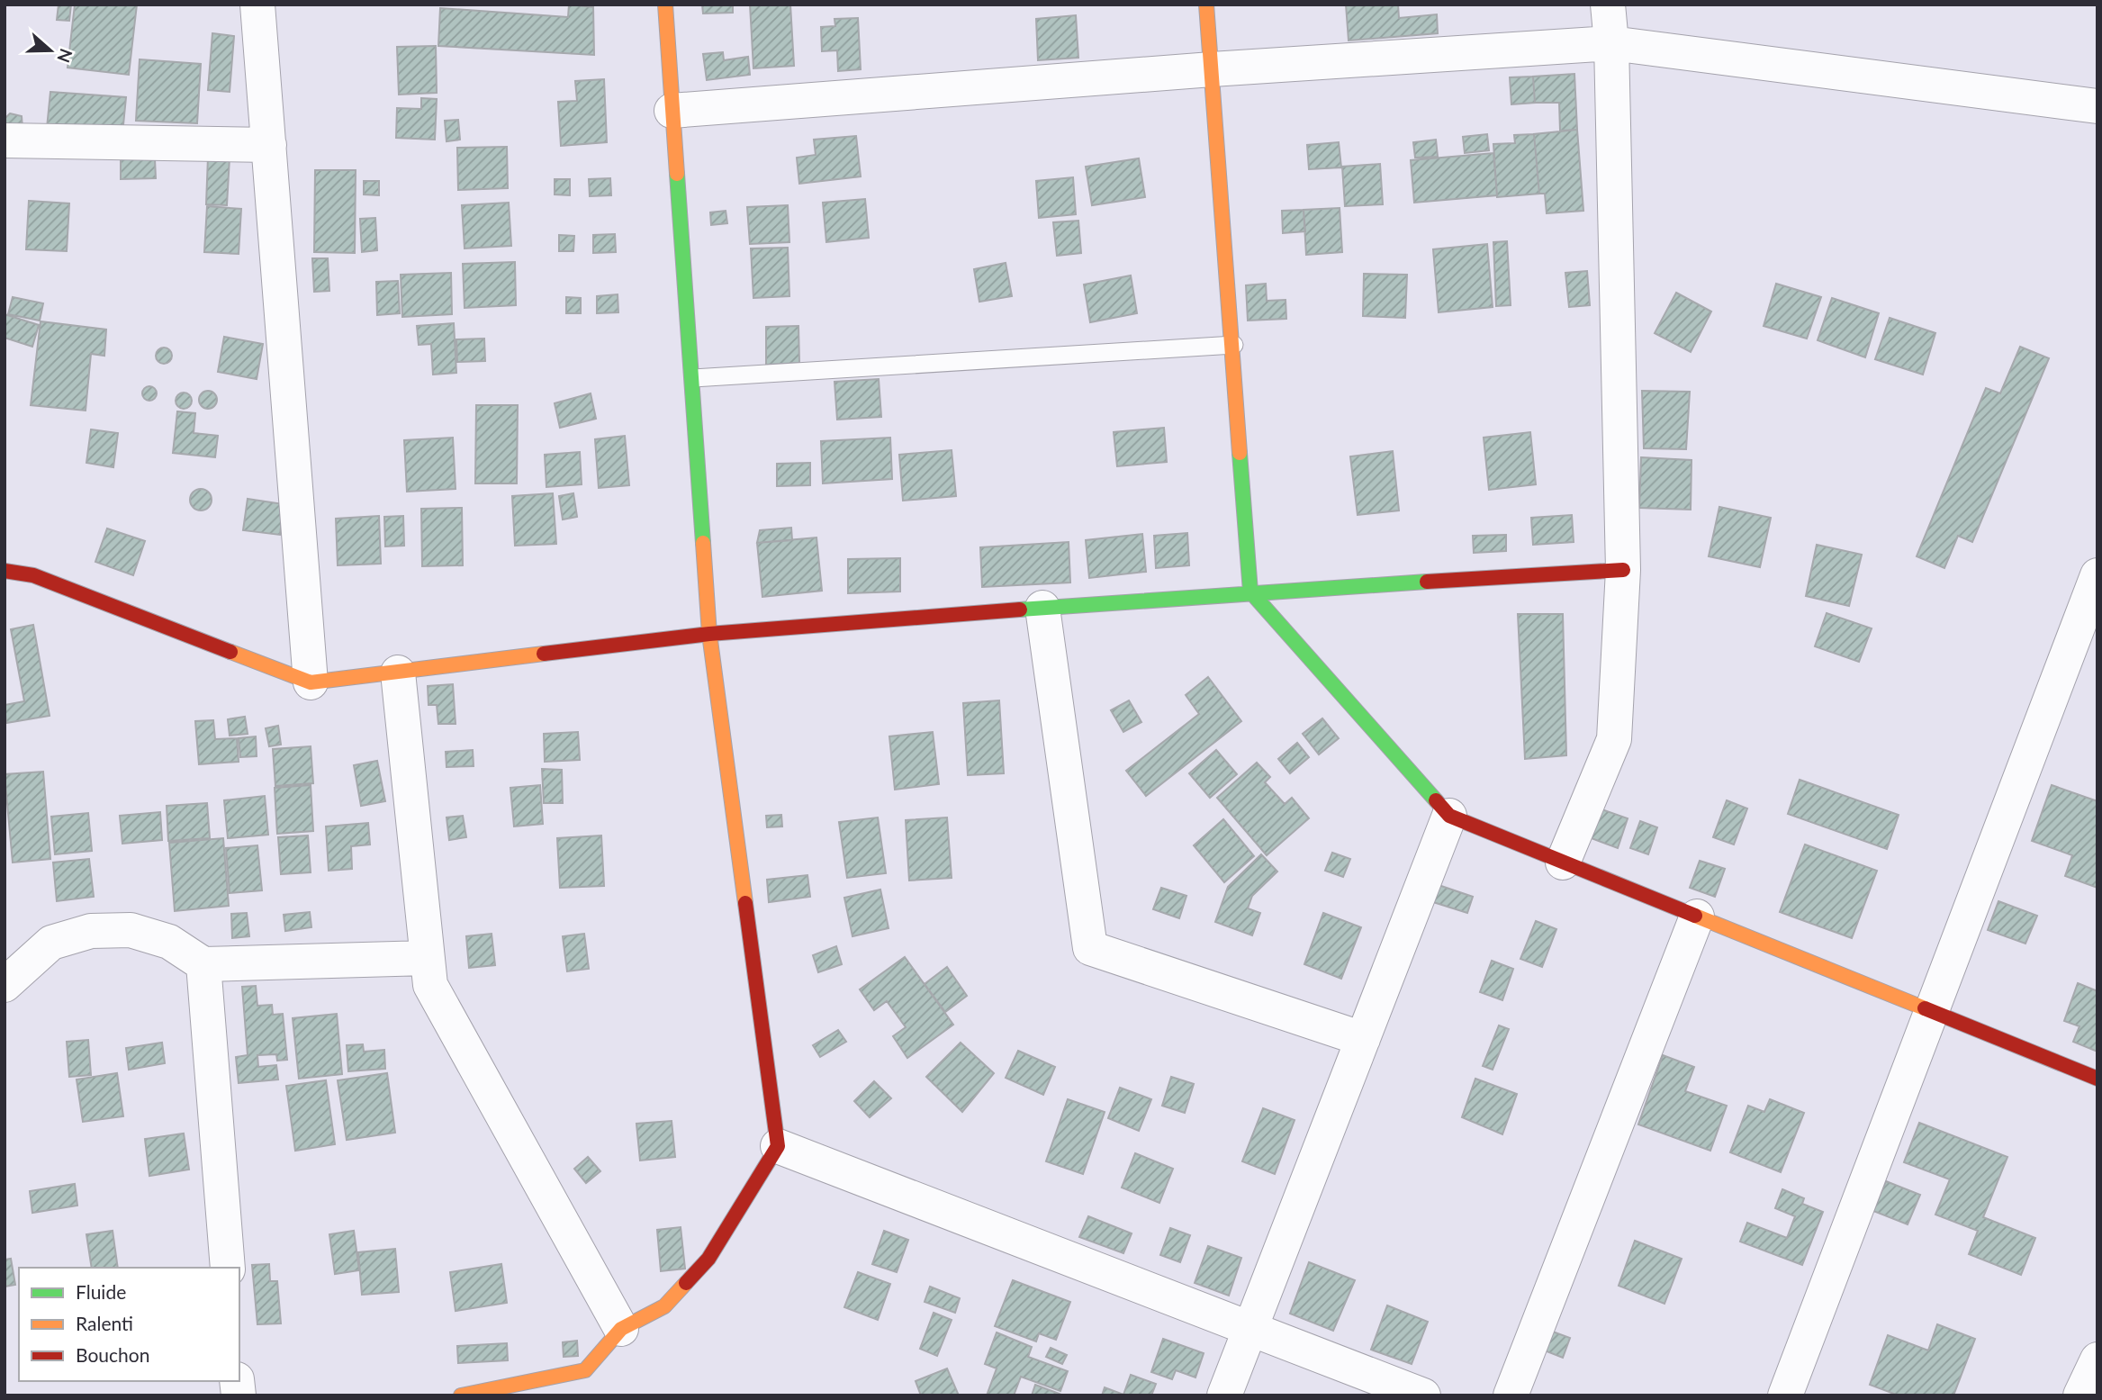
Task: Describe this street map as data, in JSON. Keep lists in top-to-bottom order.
{
  "legend": ["Fluide", "Ralenti", "Bouchon"],
  "north": "right"
}
